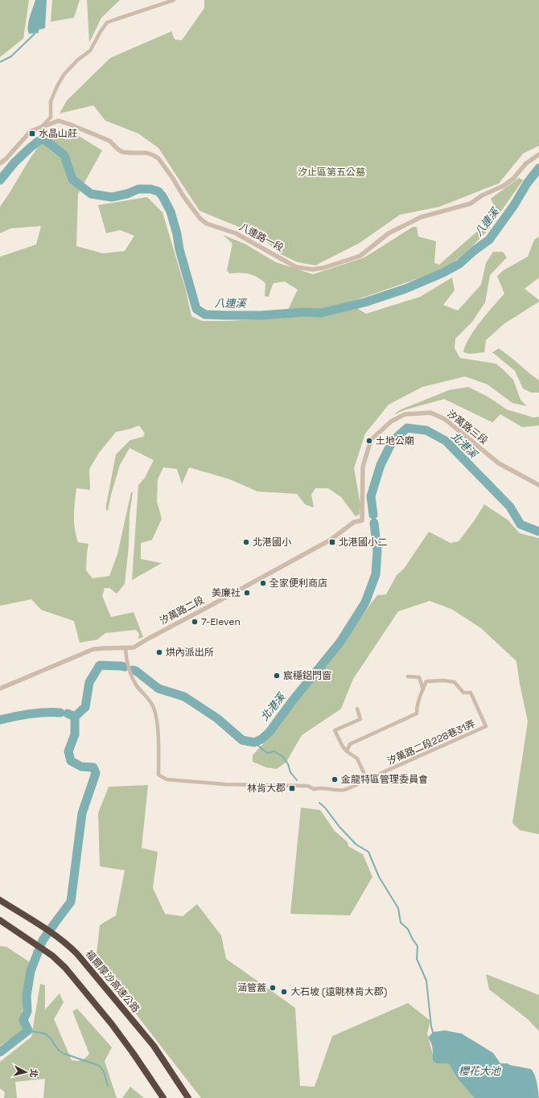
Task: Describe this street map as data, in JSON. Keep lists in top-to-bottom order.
{
  "streets": {
    "highway": ["福爾摩沙高速公路"],
    "street": [
      "八連路一段",
      "汐萬路三段",
      "汐萬路二段",
      "汐萬路二段228巷31弄"
    ]
  },
  "crossings": [
    ["汐萬路三段", "汐萬路二段"],
    ["汐萬路二段", "汐萬路二段228巷31弄"]
  ],
  "water": ["八連溪", "北港溪", "櫻花大池"],
  "parks": ["汐止區第五公墓"],
  "places": {
    "transit": ["水晶山莊", "北港國小二", "林肯大郡"],
    "other": [
      "土地公廟",
      "北港國小",
      "全家便利商店",
      "美廉社",
      "7-Eleven",
      "烘內派出所",
      "宸穩鋁門窗",
      "金龍特區管理委員會",
      "涵管蓋",
      "大石坡 (遠眺林肯大郡)"
    ]
  },
  "north": "right"
}
